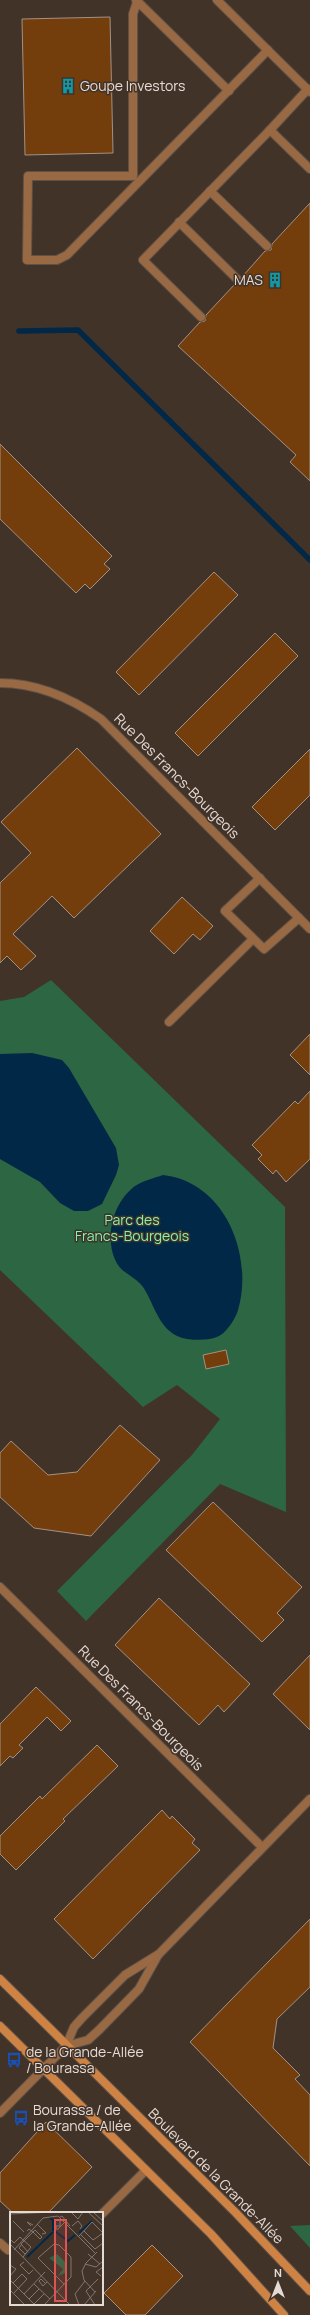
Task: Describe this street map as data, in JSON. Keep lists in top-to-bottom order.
{
  "streets": {
    "street": ["Rue Des Francs-Bourgeois", "Boulevard de la Grande-Allée"]
  },
  "parks": ["Parc des Francs-Bourgeois"],
  "places": {
    "building": ["Goupe Investors", "MAS"],
    "bus stop": ["de la Grande-Allée / Bourassa", "Bourassa / de la Grande-Allée"]
  },
  "north": "top"
}
